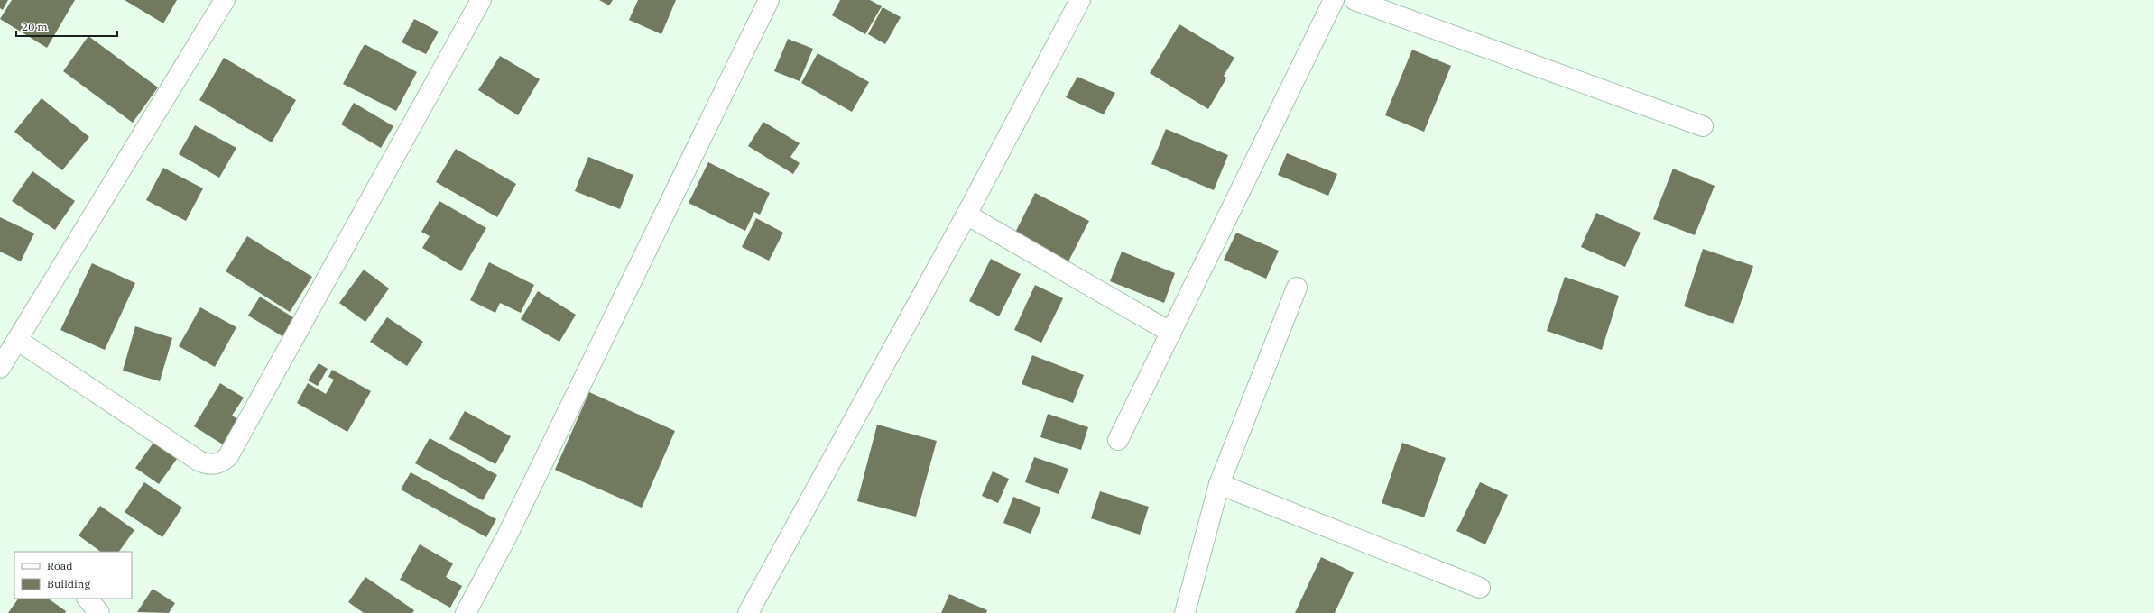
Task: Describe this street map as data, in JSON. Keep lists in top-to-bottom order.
{
  "legend": ["Road", "Building"],
  "scale_bar": "20 m"
}
